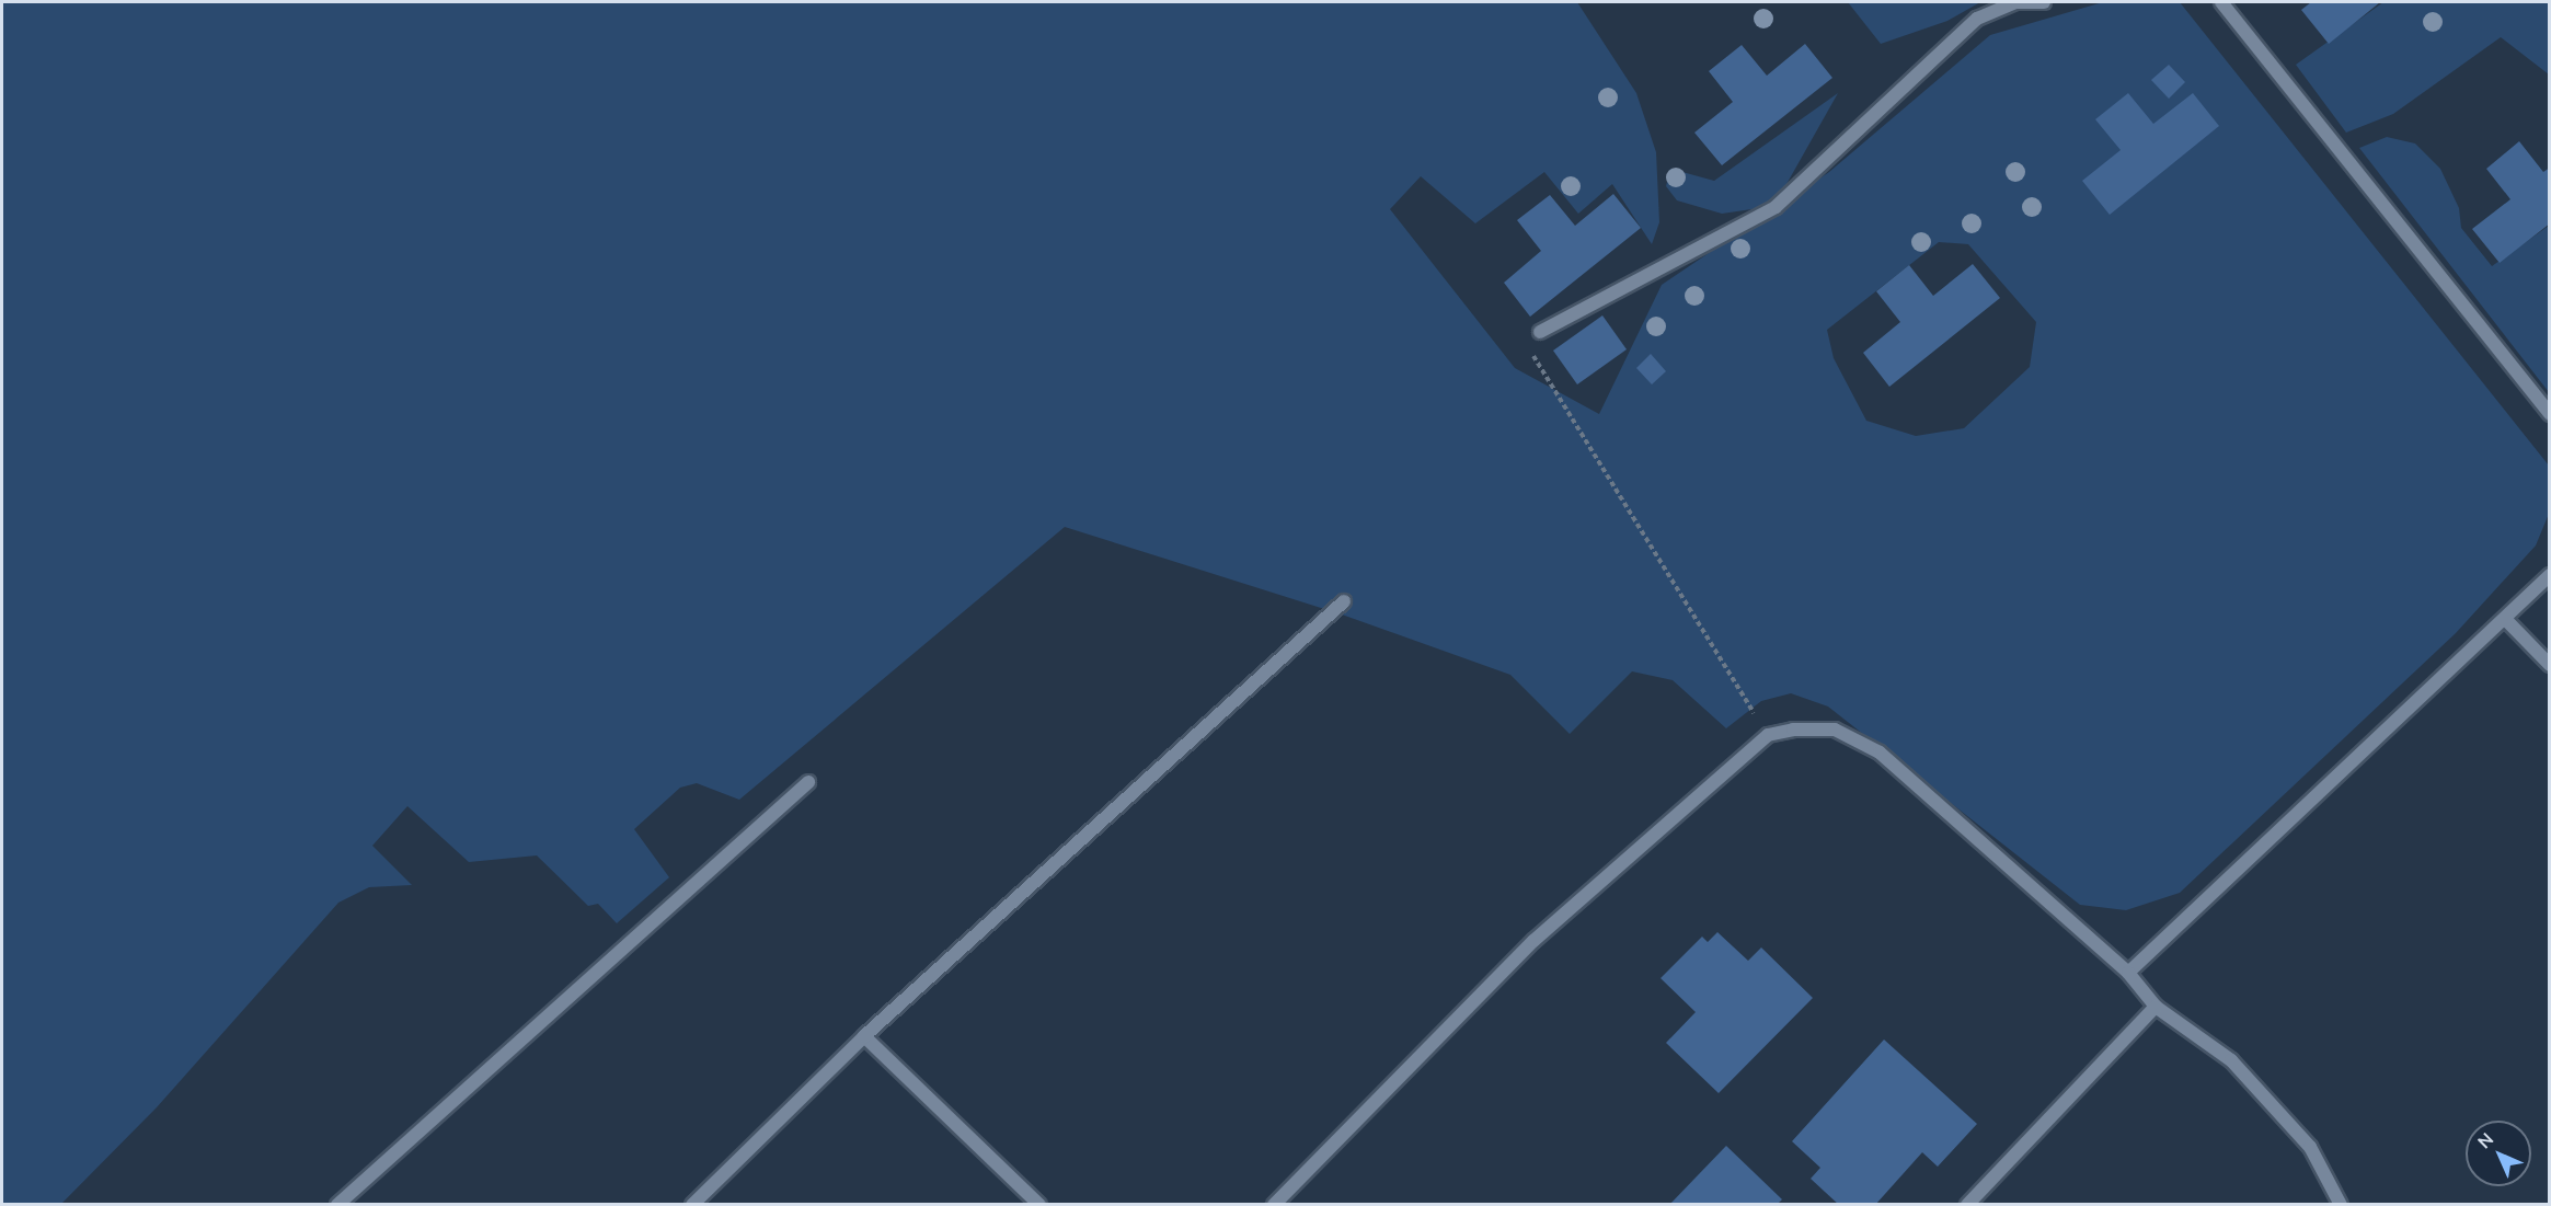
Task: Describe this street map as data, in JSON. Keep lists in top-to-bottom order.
{
  "north": "top left"
}
